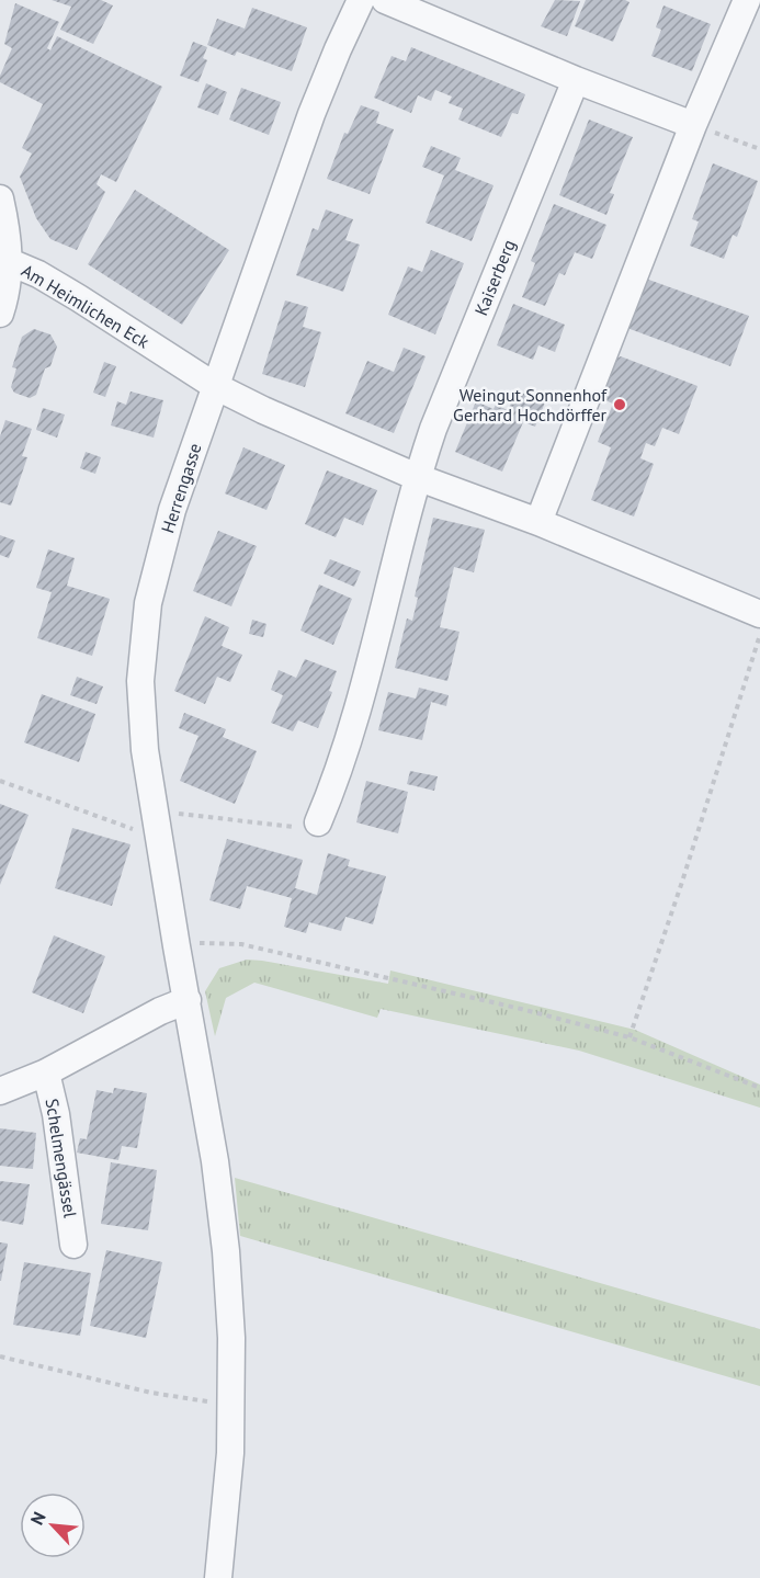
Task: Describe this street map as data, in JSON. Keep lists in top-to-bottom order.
{
  "streets": {
    "street": [
      "Kaiserberg",
      "Am Heimlichen Eck",
      "Herrengasse",
      "Schelmengässel"
    ]
  },
  "crossings": [
    ["Am Heimlichen Eck", "Herrengasse"],
    ["Herrengasse", "Schelmengässel"]
  ],
  "places": ["Weingut Sonnenhof Gerhard Hochdörffer"],
  "north": "top left"
}
